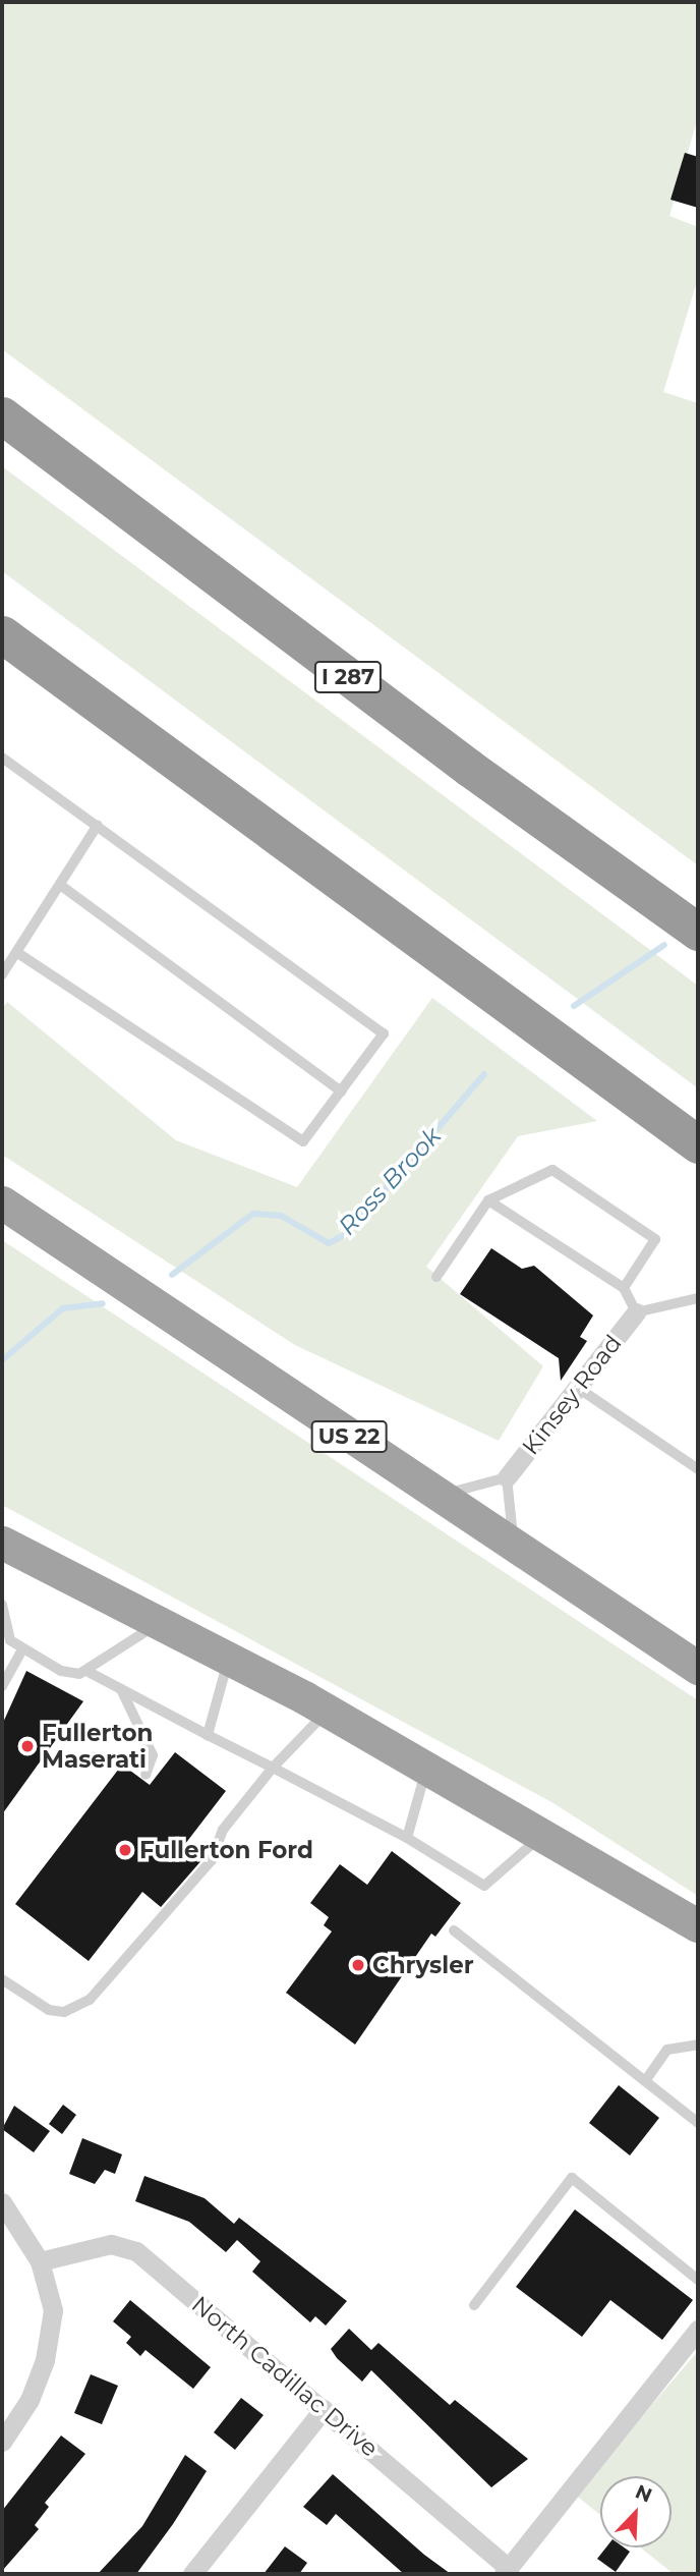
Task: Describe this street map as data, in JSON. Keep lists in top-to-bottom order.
{
  "streets": {
    "highway": ["I 287", "US 22"],
    "street": ["Kinsey Road", "North Cadillac Drive"]
  },
  "water": ["Ross Brook"],
  "places": ["Fullerton Maserati", "Fullerton Ford", "Chrysler"],
  "north": "top right"
}
